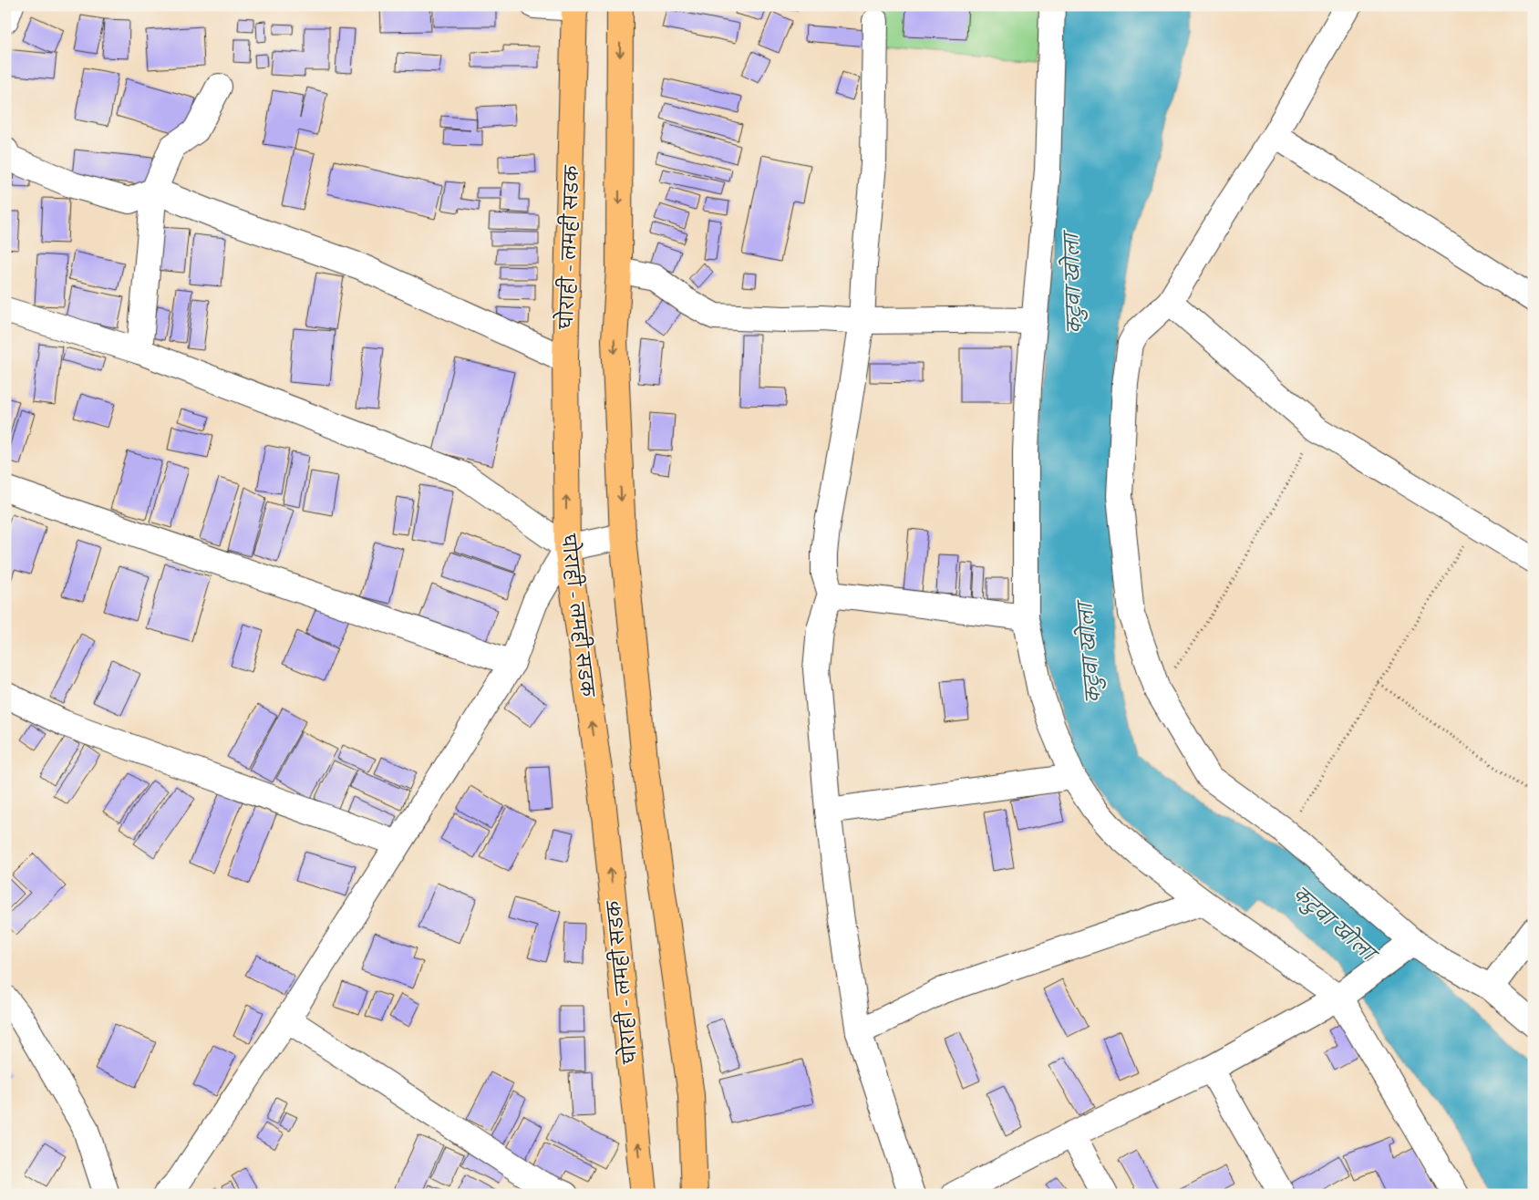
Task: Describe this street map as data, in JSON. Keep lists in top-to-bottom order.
{
  "streets": {
    "main road": ["घोराही - लमही सडक"]
  },
  "water": ["कटुवा खोला"]
}
